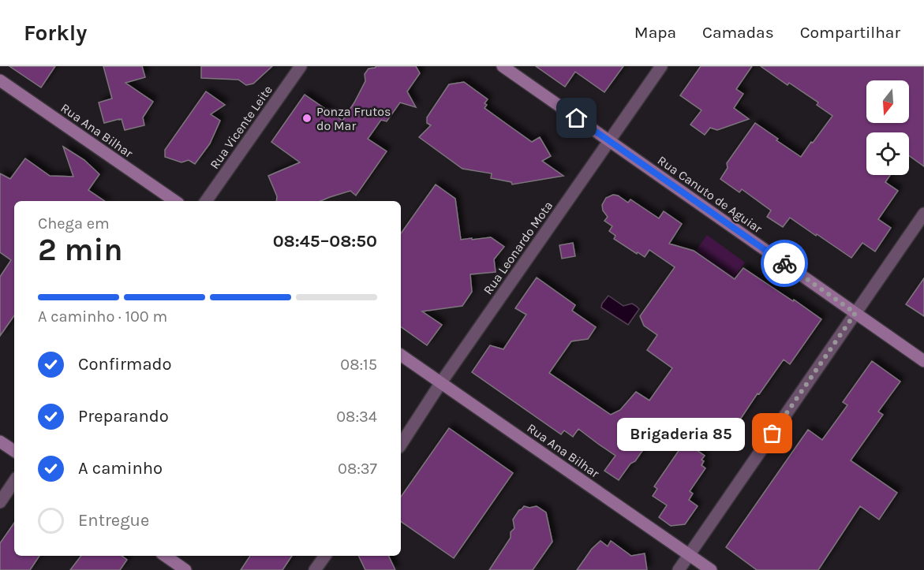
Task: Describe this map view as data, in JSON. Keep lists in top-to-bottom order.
{
  "streets": {
    "street": [
      "Rua Vicente Leite",
      "Rua Ana Bilhar",
      "Rua Canuto de Aguiar",
      "Rua Leonardo Mota"
    ]
  },
  "crossings": [
    ["Rua Ana Bilhar", "Rua Leonardo Mota"],
    ["Rua Canuto de Aguiar", "Rua Leonardo Mota"]
  ],
  "places": ["Ponza Frutos do Mar", "Brigaderia 85"],
  "north": "bottom",
  "page": {
    "header": "Forkly",
    "nav": ["Mapa", "Camadas", "Compartilhar"],
    "heading": ["2 min", "Chega em", "08:45–08:50"],
    "bar": "A caminho · 100 m",
    "list": [
      ["Confirmado", "08:15"],
      ["Preparando", "08:34"],
      ["A caminho", "08:37"],
      "Entregue"
    ],
    "bubble": "Brigaderia 85"
  }
}
